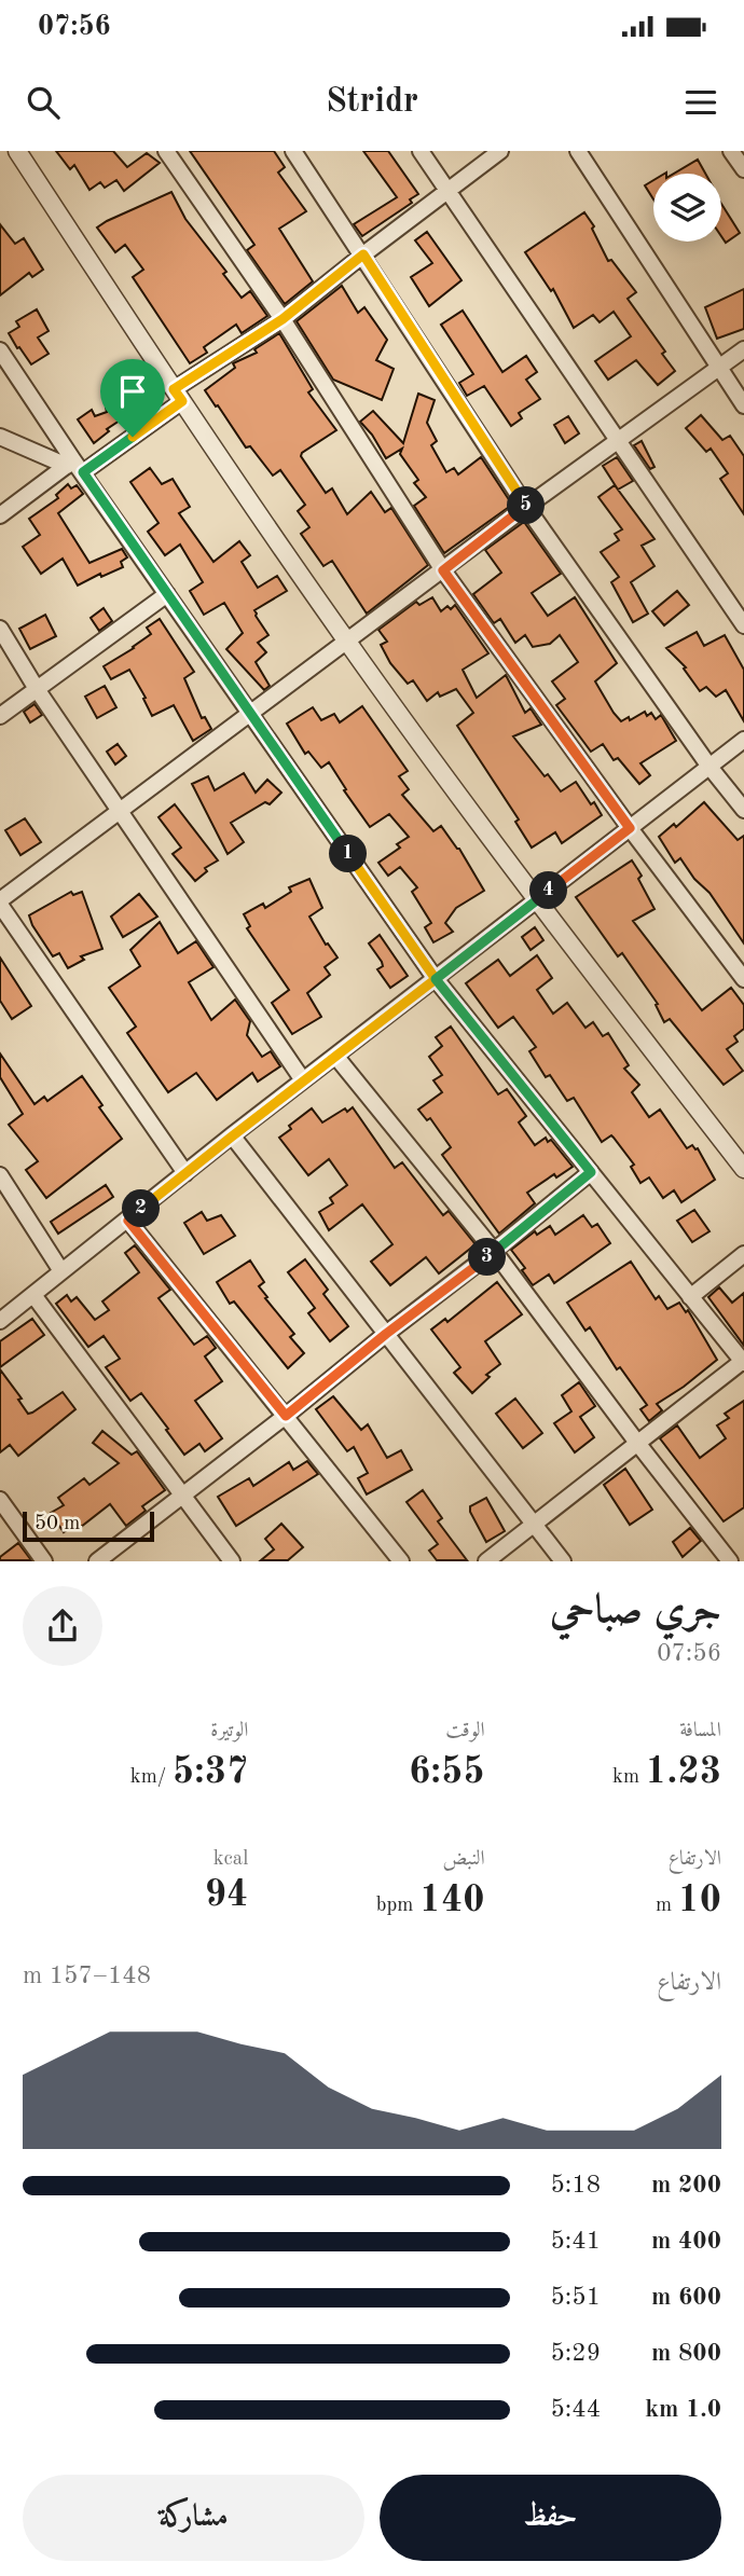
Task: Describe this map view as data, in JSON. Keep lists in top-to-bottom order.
{
  "scale_bar": "50 m",
  "page": {
    "status": "07:56",
    "header": "Stridr",
    "pins": [
      "5",
      "1",
      "4",
      "2",
      "3"
    ],
    "scale": "50 m",
    "heading": ["جري صباحي", "07:56"],
    "stats": [
      ["المسافة", "1.23 km"],
      ["الوقت", "6:55"],
      ["الوتيرة", "5:37 /km"],
      ["الارتفاع", "10 m"],
      ["النبض", "140 bpm"],
      ["kcal", "94"]
    ],
    "chart": ["الارتفاع", "148–157 m"],
    "list": [
      {
        "name": "200 m",
        "note": "5:18"
      },
      {
        "name": "400 m",
        "note": "5:41"
      },
      {
        "name": "600 m",
        "note": "5:51"
      },
      {
        "name": "800 m",
        "note": "5:29"
      },
      {
        "name": "1.0 km",
        "note": "5:44"
      }
    ],
    "buttons": ["حفظ", "مشاركة"]
  }
}
